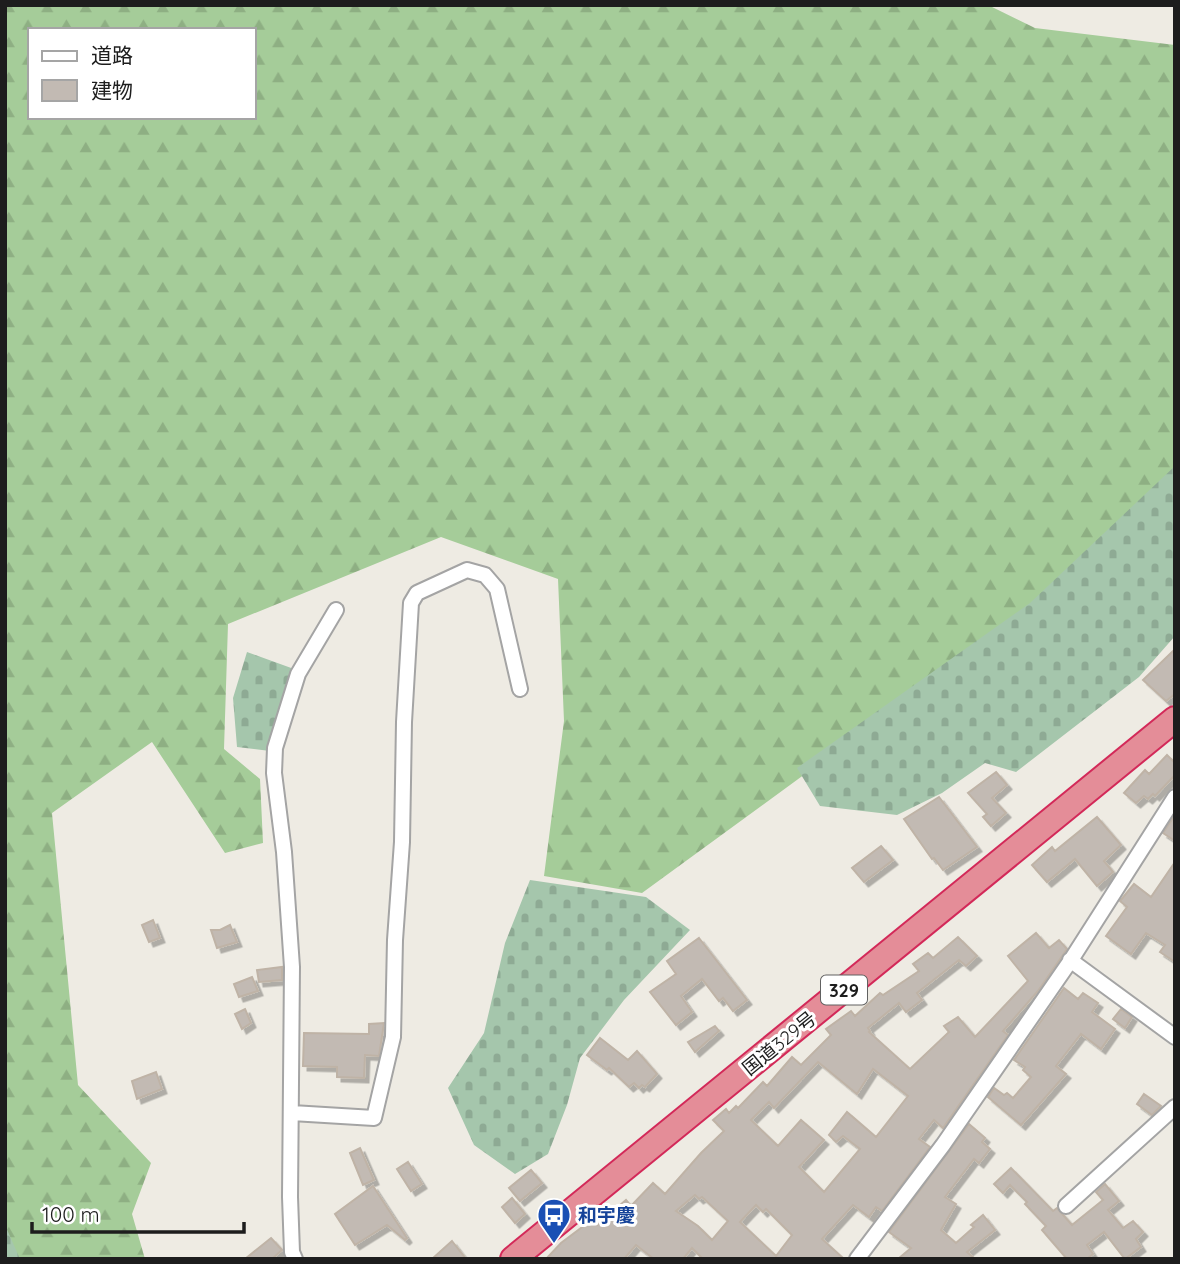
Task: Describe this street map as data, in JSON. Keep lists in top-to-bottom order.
{
  "streets": {
    "highway": ["329", "国道329号"]
  },
  "places": {
    "bus stop": ["和宇慶"]
  },
  "legend": ["道路", "建物"],
  "scale_bar": "100 m"
}
